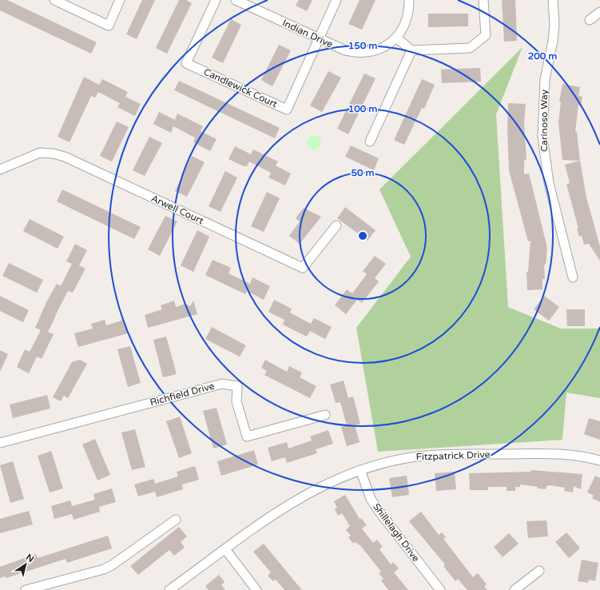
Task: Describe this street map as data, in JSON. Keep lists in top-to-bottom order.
{
  "streets": {
    "street": [
      "Indian Drive",
      "Candlewick Court",
      "Carinoso Way",
      "Arwell Court",
      "Richfield Drive",
      "Fitzpatrick Drive",
      "Shillelagh Drive"
    ]
  },
  "crossings": [
    ["Indian Drive", "Candlewick Court"],
    ["Fitzpatrick Drive", "Shillelagh Drive"]
  ],
  "north": "top right",
  "rings": [
    "150 m",
    "200 m",
    "100 m",
    "50 m"
  ]
}
